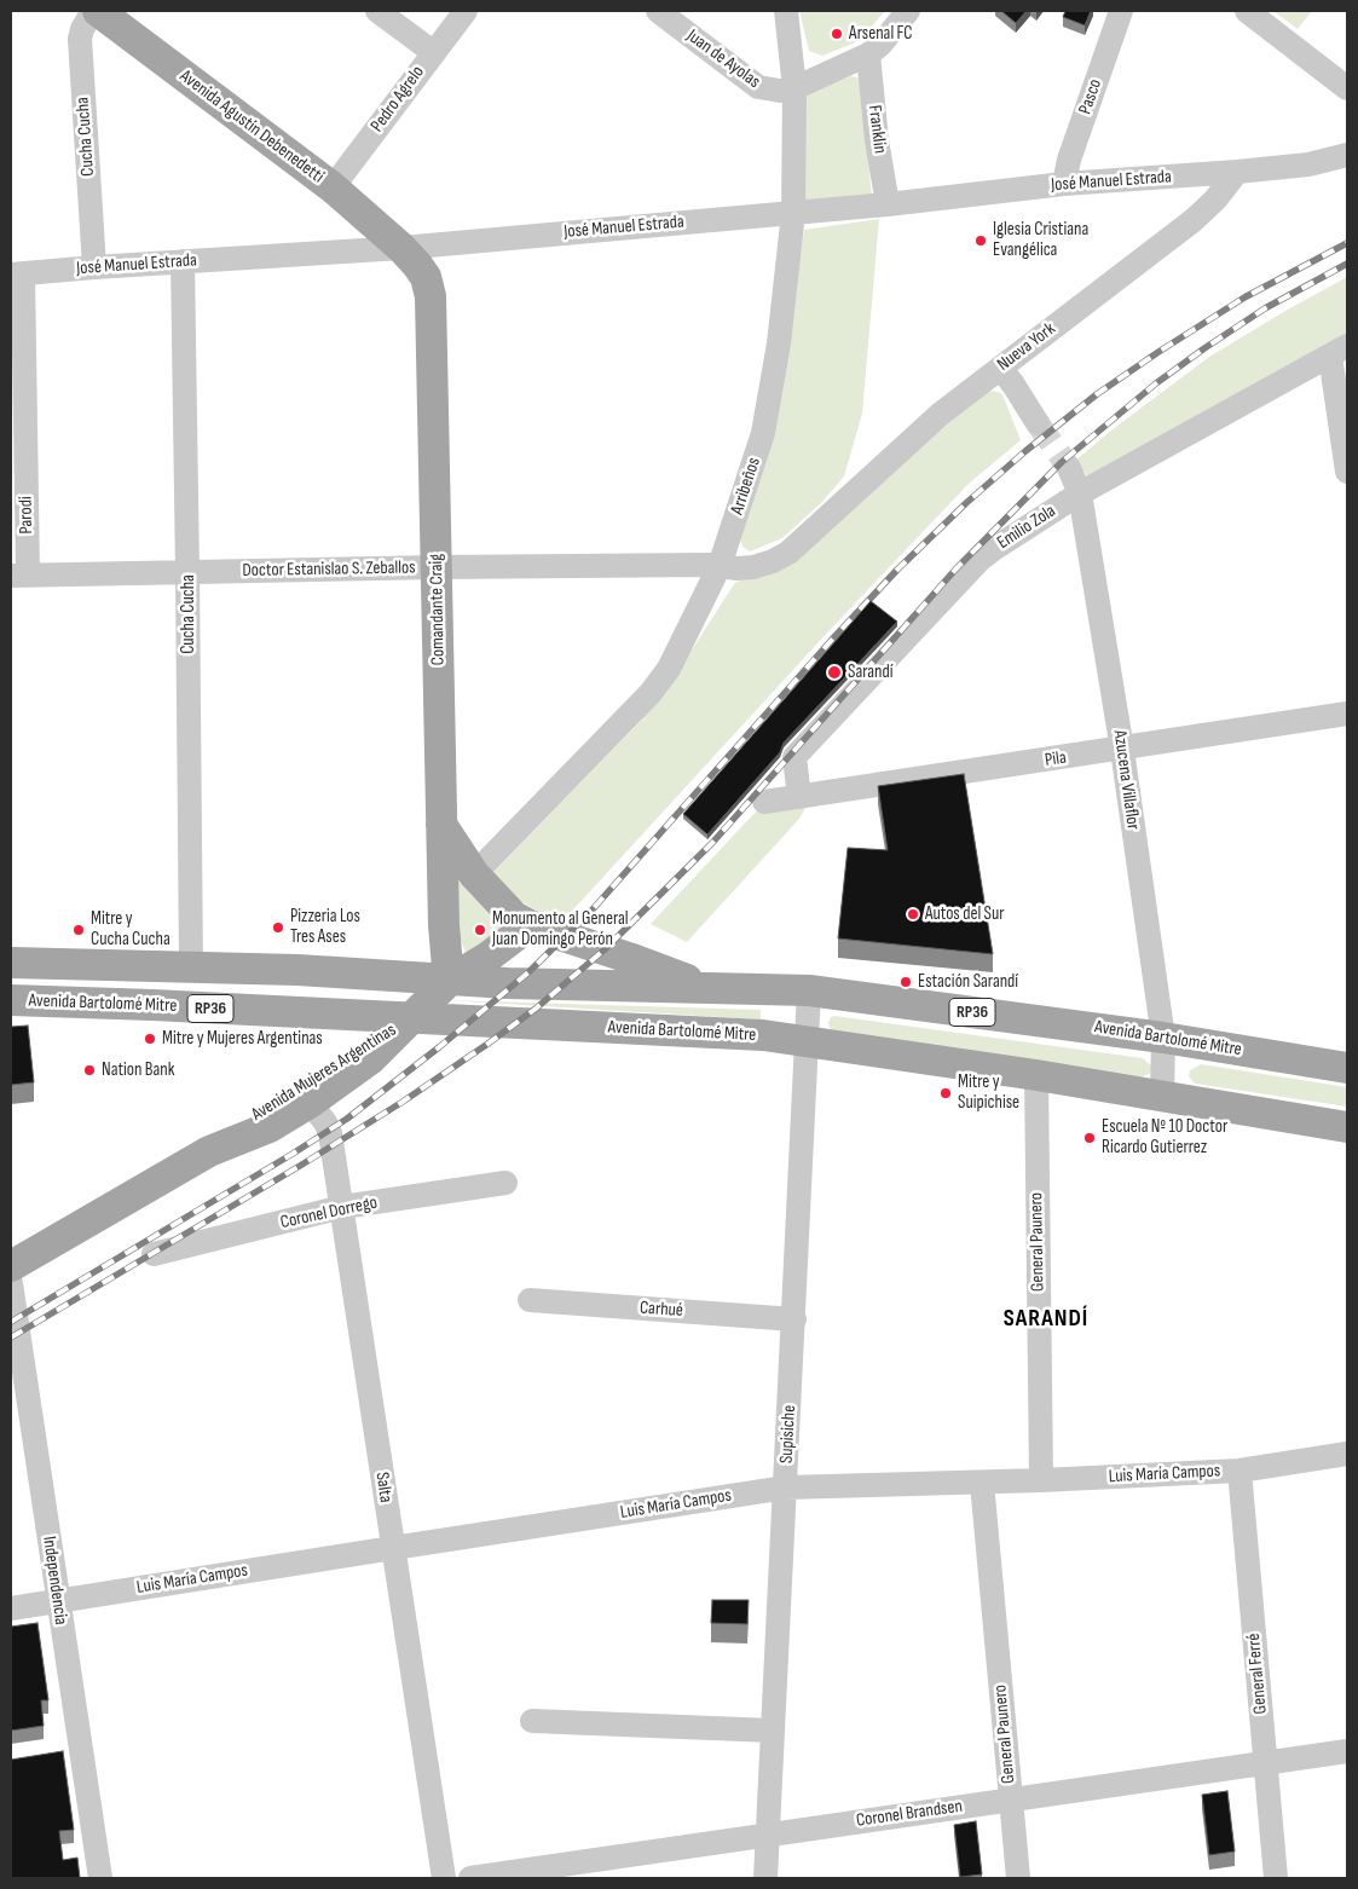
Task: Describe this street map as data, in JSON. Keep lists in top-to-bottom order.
{
  "streets": {
    "main road": [
      "Avenida Agustín Debenedetti",
      "Comandante Craig",
      "Avenida Bartolomé Mitre",
      "RP36",
      "Avenida Mujeres Argentinas"
    ],
    "street": [
      "Juan de Ayolas",
      "Pasco",
      "Pedro Agrelo",
      "Franklin",
      "Cucha Cucha",
      "José Manuel Estrada",
      "Nueva York",
      "Arribeños",
      "Parodi",
      "Emilio Zola",
      "Doctor Estanislao S. Zeballos",
      "Pila",
      "Azucena Villaflor",
      "Coronel Dorrego",
      "General Paunero",
      "Carhué",
      "Supisiche",
      "Luis María Campos",
      "Salta",
      "Independencia",
      "General Ferré",
      "Coronel Brandsen"
    ]
  },
  "crossings": [
    ["Juan de Ayolas", "Arribeños"],
    ["Pasco", "José Manuel Estrada"],
    ["Pedro Agrelo", "Avenida Agustín Debenedetti"],
    ["Avenida Agustín Debenedetti", "José Manuel Estrada"],
    ["Avenida Agustín Debenedetti", "Comandante Craig"],
    ["Franklin", "José Manuel Estrada"],
    ["Cucha Cucha", "José Manuel Estrada"],
    ["Cucha Cucha", "Doctor Estanislao S. Zeballos"],
    ["Cucha Cucha", "Avenida Bartolomé Mitre"],
    ["José Manuel Estrada", "Nueva York"],
    ["José Manuel Estrada", "Arribeños"],
    ["José Manuel Estrada", "Parodi"],
    ["José Manuel Estrada", "Comandante Craig"],
    ["Nueva York", "Arribeños"],
    ["Nueva York", "Doctor Estanislao S. Zeballos"],
    ["Arribeños", "Doctor Estanislao S. Zeballos"],
    ["Parodi", "Doctor Estanislao S. Zeballos"],
    ["Emilio Zola", "Pila"],
    ["Emilio Zola", "Azucena Villaflor"],
    ["Doctor Estanislao S. Zeballos", "Comandante Craig"],
    ["Comandante Craig", "Avenida Bartolomé Mitre"],
    ["Comandante Craig", "Avenida Mujeres Argentinas"],
    ["Pila", "Azucena Villaflor"],
    ["Azucena Villaflor", "Avenida Bartolomé Mitre"],
    ["Avenida Bartolomé Mitre", "Avenida Mujeres Argentinas"],
    ["Avenida Bartolomé Mitre", "General Paunero"],
    ["Avenida Bartolomé Mitre", "Supisiche"],
    ["Avenida Mujeres Argentinas", "Salta"],
    ["Coronel Dorrego", "Salta"],
    ["General Paunero", "Luis María Campos"],
    ["General Paunero", "Coronel Brandsen"],
    ["Carhué", "Supisiche"],
    ["Supisiche", "Luis María Campos"],
    ["Supisiche", "Coronel Brandsen"],
    ["Luis María Campos", "Salta"],
    ["Luis María Campos", "Independencia"],
    ["Luis María Campos", "General Ferré"],
    ["General Ferré", "Coronel Brandsen"]
  ],
  "districts": ["SARANDÍ"],
  "places": [
    "Arsenal FC",
    "Iglesia Cristiana Evangélica",
    "Sarandí",
    "Autos del Sur",
    "Pizzeria Los Tres Ases",
    "Mitre y Cucha Cucha",
    "Monumento al General Juan Domingo Perón",
    "Estación Sarandí",
    "Mitre y Mujeres Argentinas",
    "Nation Bank",
    "Mitre y Suipichise",
    "Escuela Nº 10 Doctor Ricardo Gutierrez"
  ]
}
